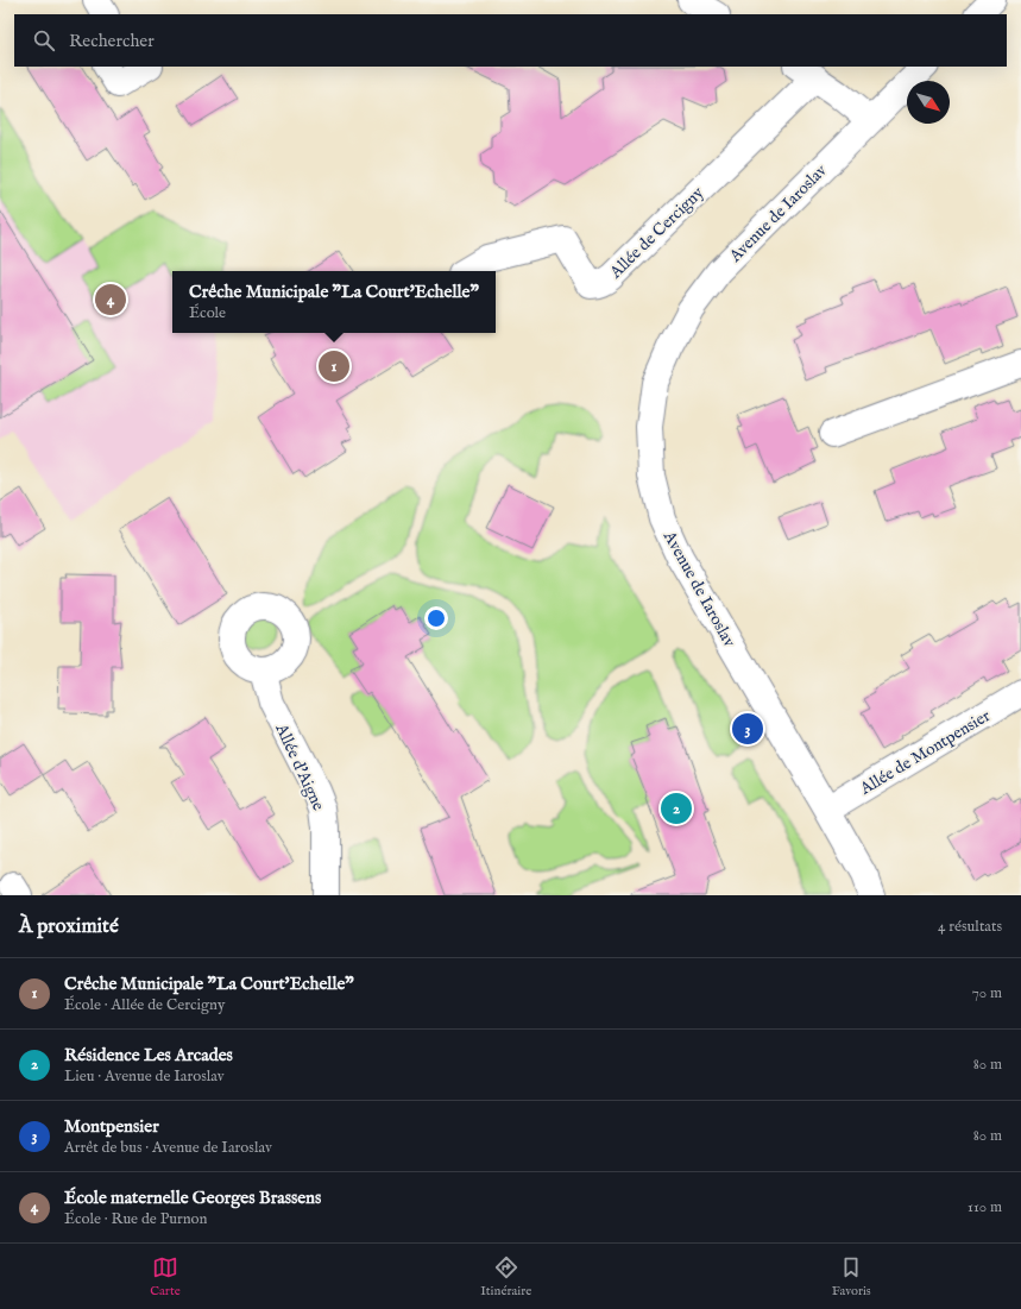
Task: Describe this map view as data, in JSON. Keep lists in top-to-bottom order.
{
  "streets": {
    "street": [
      "Avenue de Iaroslav",
      "Allée de Cercigny",
      "Allée de Montpensier",
      "Allée d'Aigne"
    ]
  },
  "crossings": [
    ["Avenue de Iaroslav", "Allée de Montpensier"]
  ],
  "north": "bottom right",
  "page": {
    "search": "Rechercher",
    "popup": ["Crêche Municipale \"La Court'Echelle\"", "École"],
    "pins": [
      "4",
      "1",
      "3",
      "2"
    ],
    "heading": ["À proximité", "4 résultats"],
    "list": [
      {
        "mark": "1",
        "name": "Crêche Municipale \"La Court'Echelle\"",
        "note": "École · Allée de Cercigny",
        "value": "70 m"
      },
      {
        "mark": "2",
        "name": "Résidence Les Arcades",
        "note": "Lieu · Avenue de Iaroslav",
        "value": "80 m"
      },
      {
        "mark": "3",
        "name": "Montpensier",
        "note": "Arrêt de bus · Avenue de Iaroslav",
        "value": "80 m"
      },
      {
        "mark": "4",
        "name": "École maternelle Georges Brassens",
        "note": "École · Rue de Purnon",
        "value": "110 m"
      }
    ],
    "nav": ["Carte", "Itinéraire", "Favoris"]
  }
}
